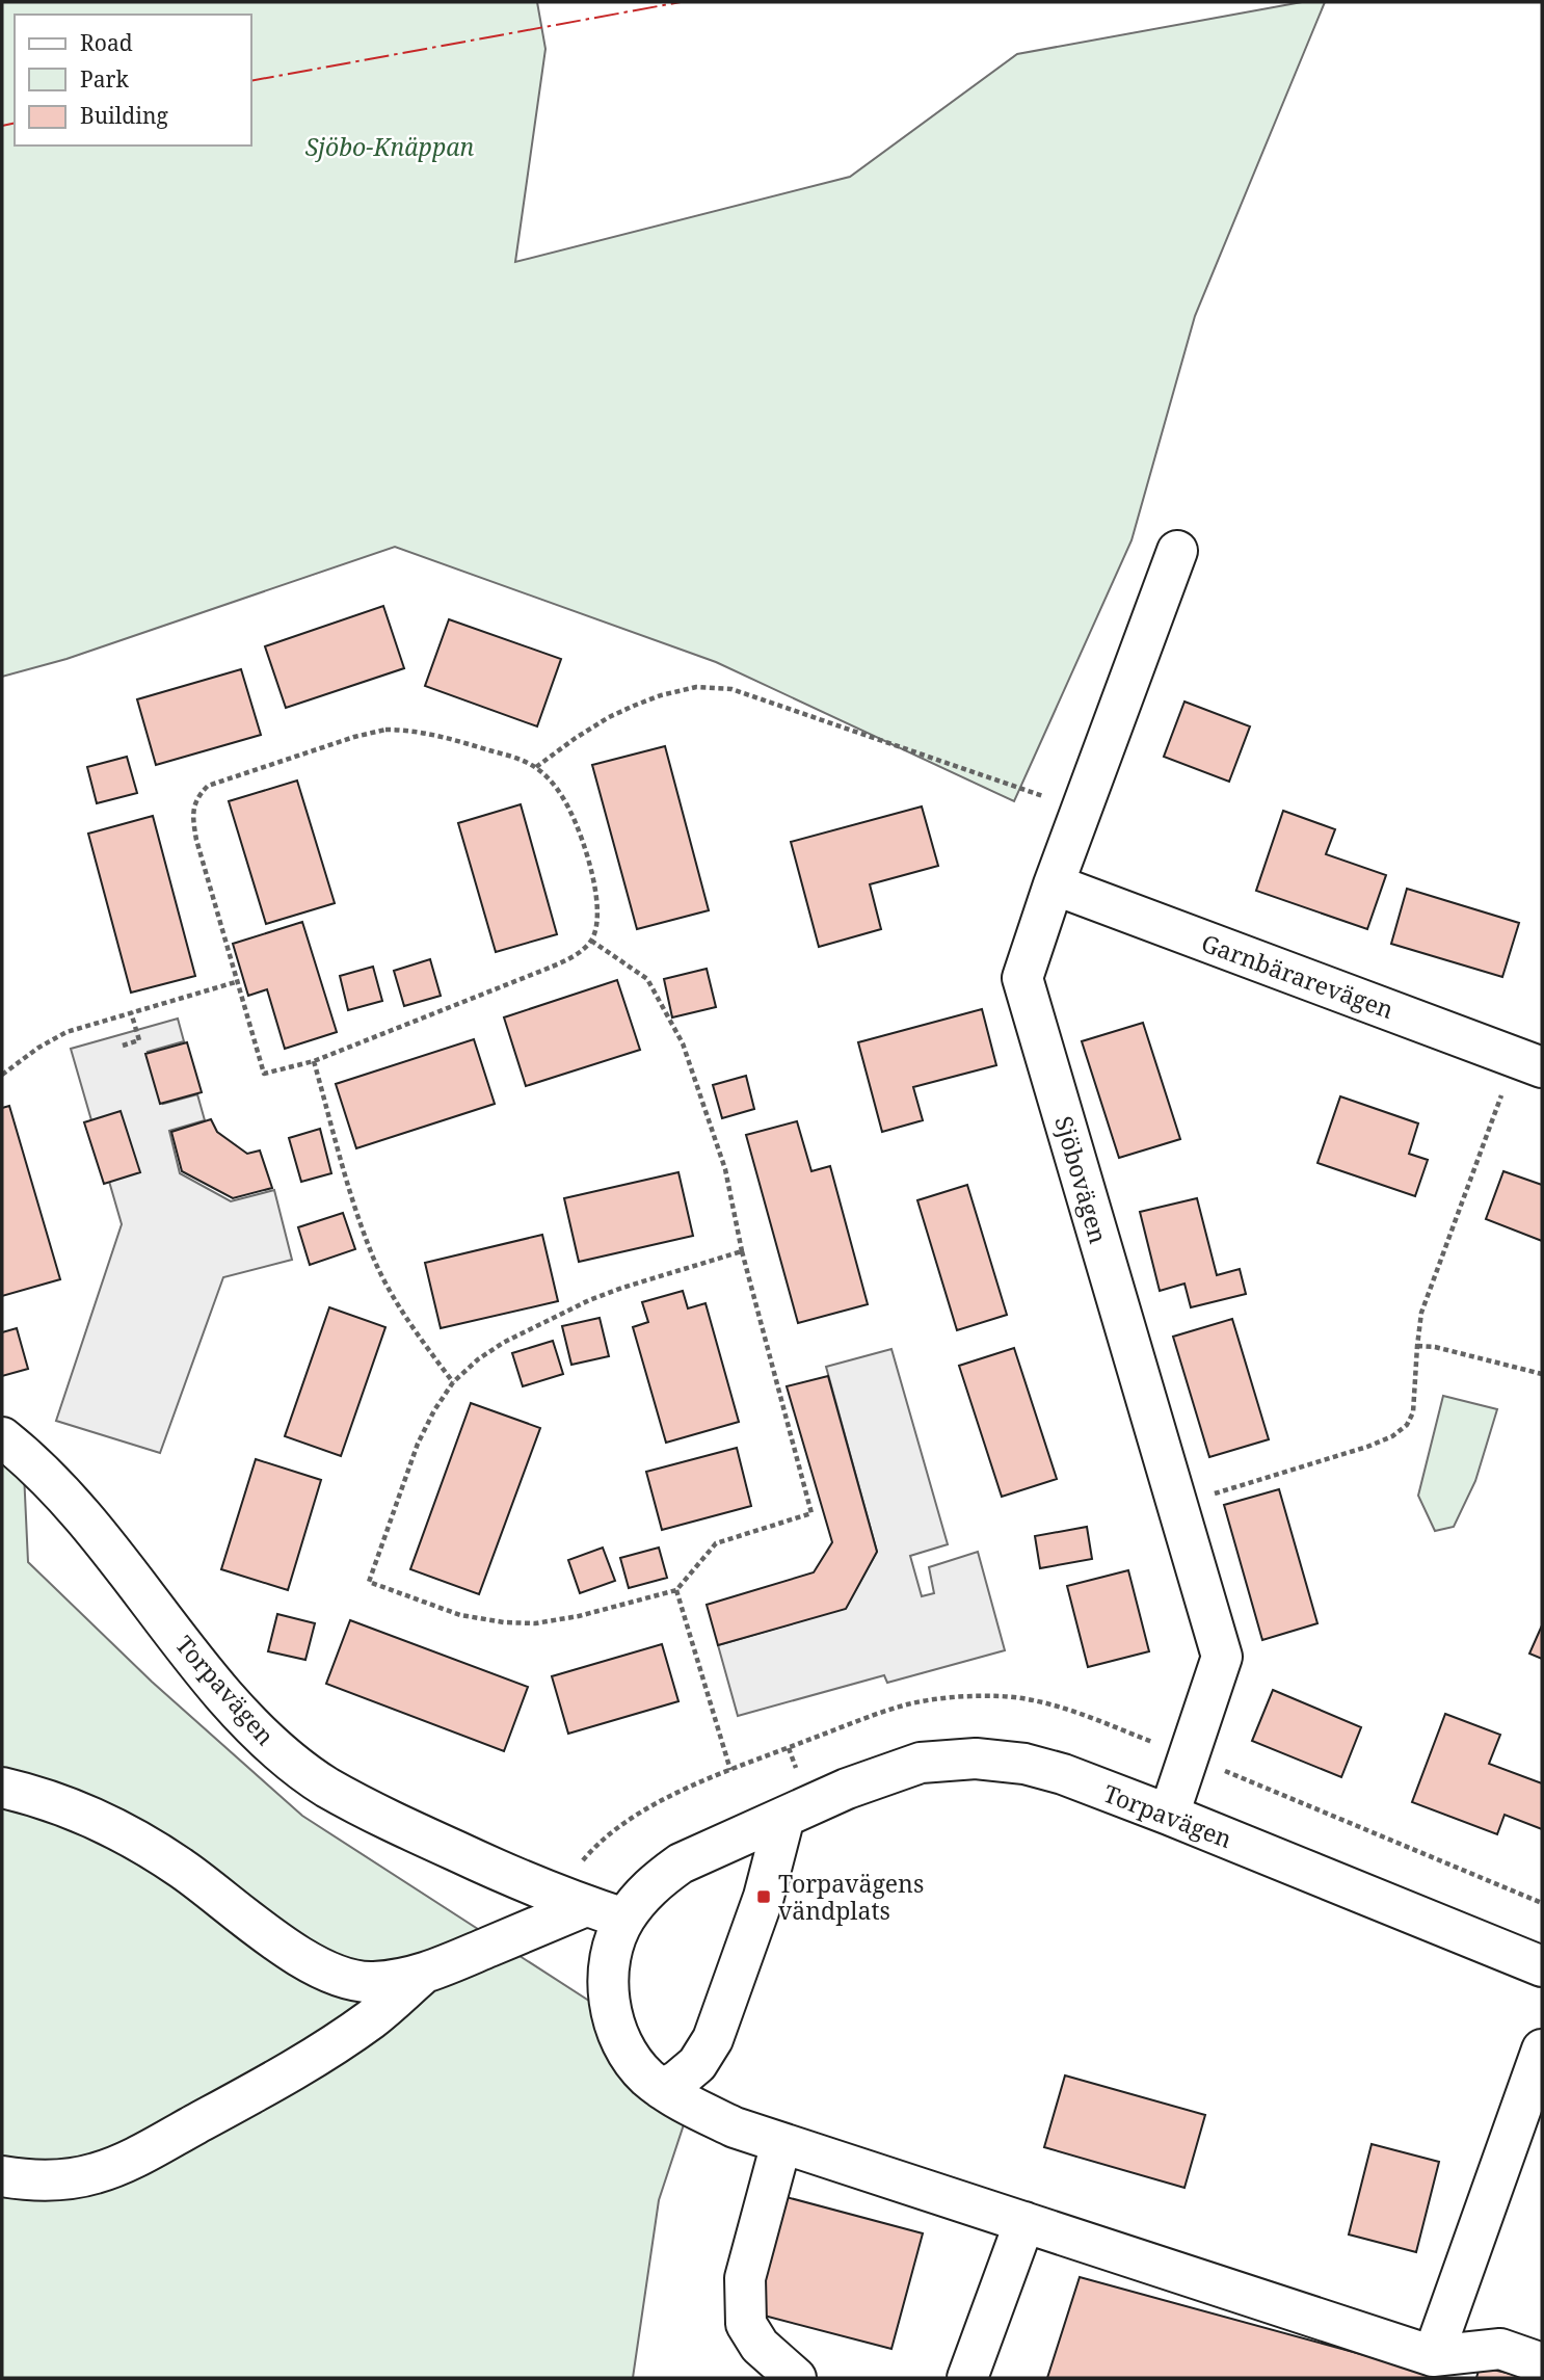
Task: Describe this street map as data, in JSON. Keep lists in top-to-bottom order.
{
  "streets": {
    "street": ["Garnbärarevägen", "Sjöbovägen", "Torpavägen"]
  },
  "crossings": [
    ["Garnbärarevägen", "Sjöbovägen"],
    ["Sjöbovägen", "Torpavägen"]
  ],
  "parks": ["Sjöbo-Knäppan"],
  "places": {
    "transit": ["Torpavägens vändplats"]
  },
  "legend": ["Road", "Park", "Building"]
}
